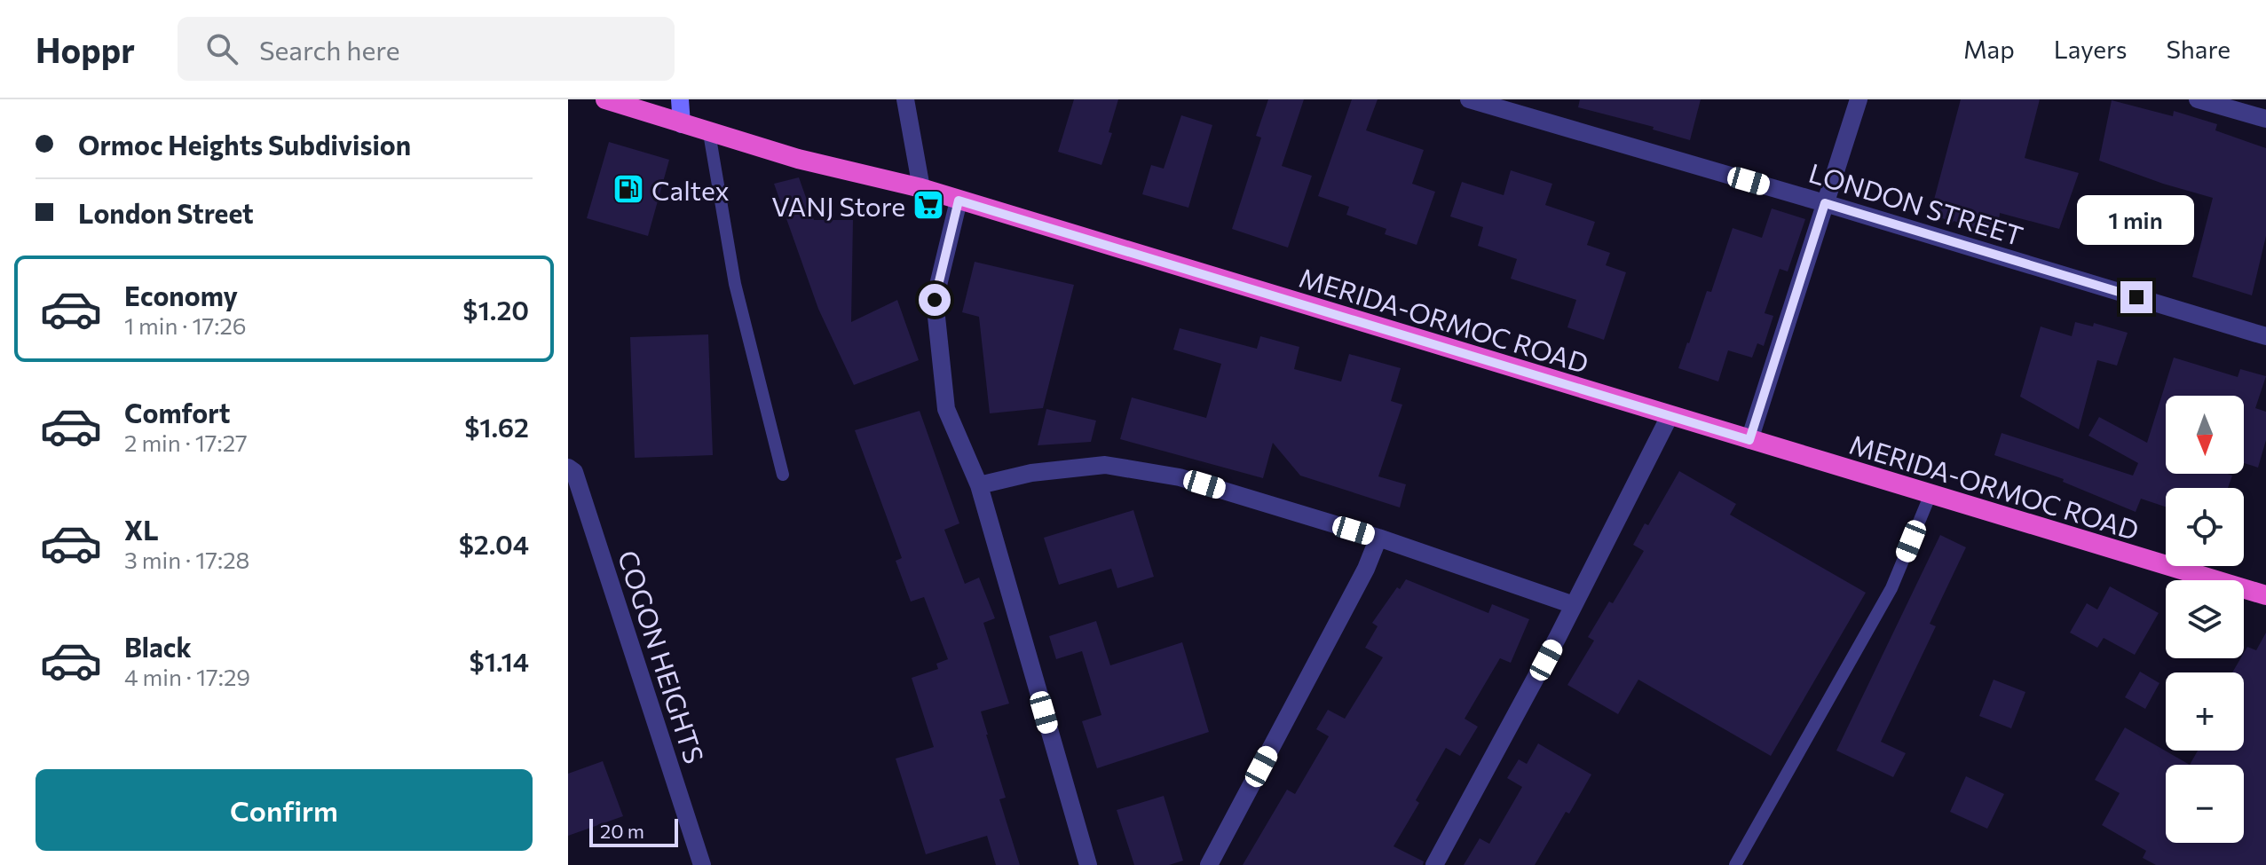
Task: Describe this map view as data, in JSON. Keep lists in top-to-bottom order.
{
  "streets": {
    "highway": ["MERIDA-ORMOC ROAD"],
    "street": ["LONDON STREET", "COGON HEIGHTS"]
  },
  "places": {
    "fuel station": ["Caltex"],
    "supermarket": ["VANJ Store"]
  },
  "scale_bar": "20 m",
  "north": "bottom",
  "page": {
    "header": "Hoppr",
    "search": "Search here",
    "nav": ["Map", "Layers", "Share"],
    "banner": ["Ormoc Heights Subdivision", "London Street"],
    "bubble": "1 min",
    "list": [
      {
        "name": "Economy",
        "note": "1 min · 17:26",
        "value": "$1.20"
      },
      {
        "name": "Comfort",
        "note": "2 min · 17:27",
        "value": "$1.62"
      },
      {
        "name": "XL",
        "note": "3 min · 17:28",
        "value": "$2.04"
      },
      {
        "name": "Black",
        "note": "4 min · 17:29",
        "value": "$1.14"
      }
    ],
    "map_buttons": ["+", "−"],
    "buttons": "Confirm",
    "scale": "20 m"
  }
}
